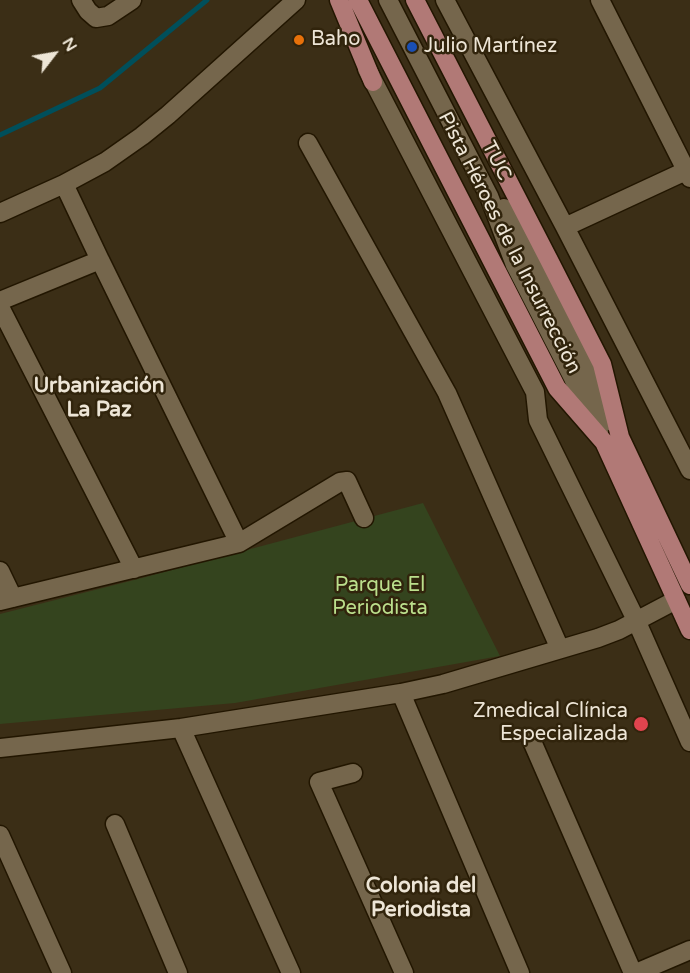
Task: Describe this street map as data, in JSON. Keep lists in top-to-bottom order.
{
  "streets": {
    "main road": ["Pista Héroes de la Insurrección"],
    "street": ["TUC"]
  },
  "crossings": [
    ["TUC", "Pista Héroes de la Insurrección"]
  ],
  "districts": ["Urbanización La Paz", "Colonia del Periodista"],
  "parks": ["Parque El Periodista"],
  "places": ["Baho", "Julio Martínez", "Zmedical Clínica Especializada"],
  "north": "top right"
}
